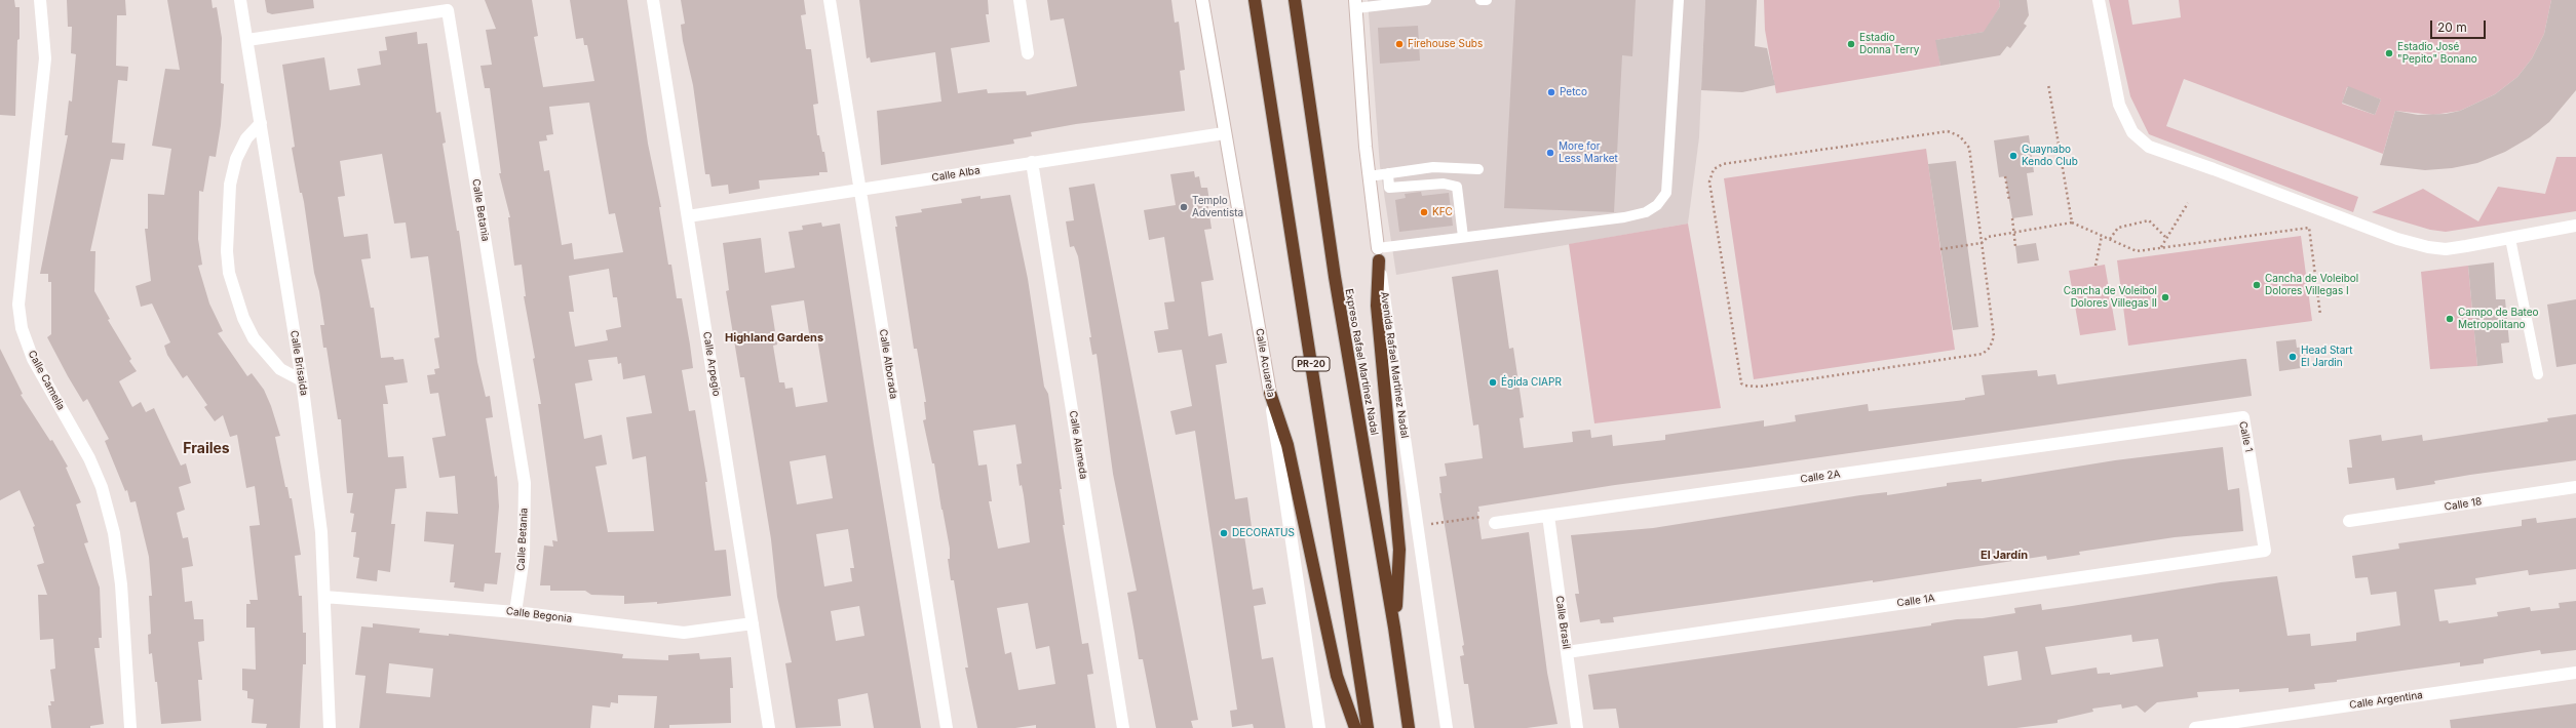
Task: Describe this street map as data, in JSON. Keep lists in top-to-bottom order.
{
  "streets": {
    "highway": ["Expreso Rafael Martínez Nadal", "PR-20"],
    "street": [
      "Calle Alba",
      "Calle Betania",
      "Calle Brisaida",
      "Calle Acuarela",
      "Calle Arpegio",
      "Calle Alborada",
      "Avenida Rafael Martínez Nadal",
      "Calle Camelia",
      "Calle 1",
      "Calle Alameda",
      "Calle 2A",
      "Calle 18",
      "Calle 1A",
      "Calle Begonia",
      "Calle Brasil",
      "Calle Argentina"
    ]
  },
  "crossings": [
    ["Calle Alba", "Calle Acuarela"],
    ["Calle Alba", "Calle Arpegio"],
    ["Calle Alba", "Calle Alborada"],
    ["Calle Alba", "Calle Alameda"],
    ["Calle Betania", "Calle Brisaida"],
    ["Calle Betania", "Calle Begonia"],
    ["Calle Brisaida", "Calle Begonia"],
    ["Calle Arpegio", "Calle Begonia"],
    ["Calle 1", "Calle 2A"],
    ["Calle 1", "Calle 1A"],
    ["Calle 2A", "Calle Brasil"],
    ["Calle 1A", "Calle Brasil"]
  ],
  "districts": ["Highland Gardens", "Frailes", "El Jardín"],
  "places": [
    "Firehouse Subs",
    "Estadio Donna Terry",
    "Estadio José \"Pepito\" Bonano",
    "Petco",
    "More for Less Market",
    "Guaynabo Kendo Club",
    "Templo Adventista",
    "KFC",
    "Cancha de Voleibol Dolores Villegas I",
    "Cancha de Voleibol Dolores Villegas II",
    "Campo de Bateo Metropolitano",
    "Head Start El Jardin",
    "Égida CIAPR",
    "DECORATUS"
  ],
  "scale_bar": "20 m"
}
